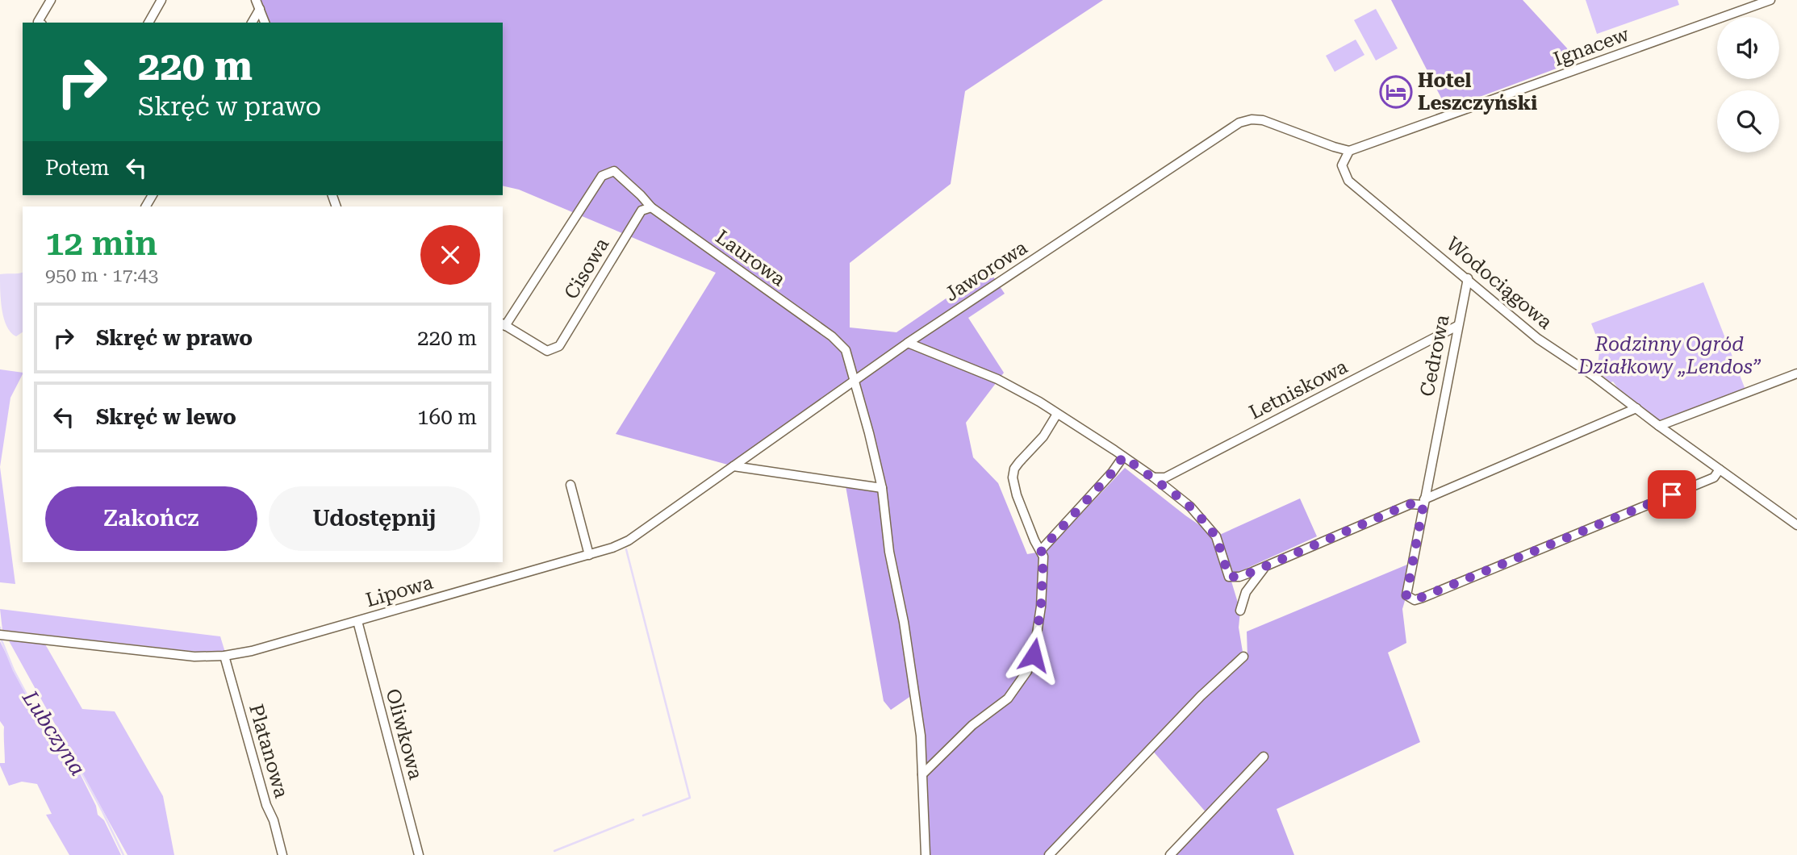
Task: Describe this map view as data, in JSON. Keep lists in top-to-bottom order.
{
  "streets": {
    "street": [
      "Ignacew",
      "Laurowa",
      "Cisowa",
      "Jaworowa",
      "Wodociągowa",
      "Cedrowa",
      "Letniskowa",
      "Lipowa",
      "Oliwkowa",
      "Platanowa"
    ]
  },
  "crossings": [
    ["Ignacew", "Jaworowa"],
    ["Ignacew", "Wodociągowa"],
    ["Laurowa", "Cisowa"],
    ["Laurowa", "Jaworowa"],
    ["Jaworowa", "Wodociągowa"],
    ["Jaworowa", "Lipowa"],
    ["Wodociągowa", "Cedrowa"],
    ["Cedrowa", "Letniskowa"],
    ["Lipowa", "Oliwkowa"],
    ["Lipowa", "Platanowa"]
  ],
  "water": ["Lubczyna"],
  "parks": ["Rodzinny Ogród Działkowy „Lendos”"],
  "places": {
    "hotel": ["Hotel Leszczyński"]
  },
  "page": {
    "turn": ["220 m", "Skręć w prawo"],
    "then": "Potem",
    "heading": ["12 min", "950 m · 17:43"],
    "list": [
      {
        "name": "Skręć w prawo",
        "value": "220 m"
      },
      {
        "name": "Skręć w lewo",
        "value": "160 m"
      }
    ],
    "buttons": ["Zakończ", "Udostępnij"]
  }
}
